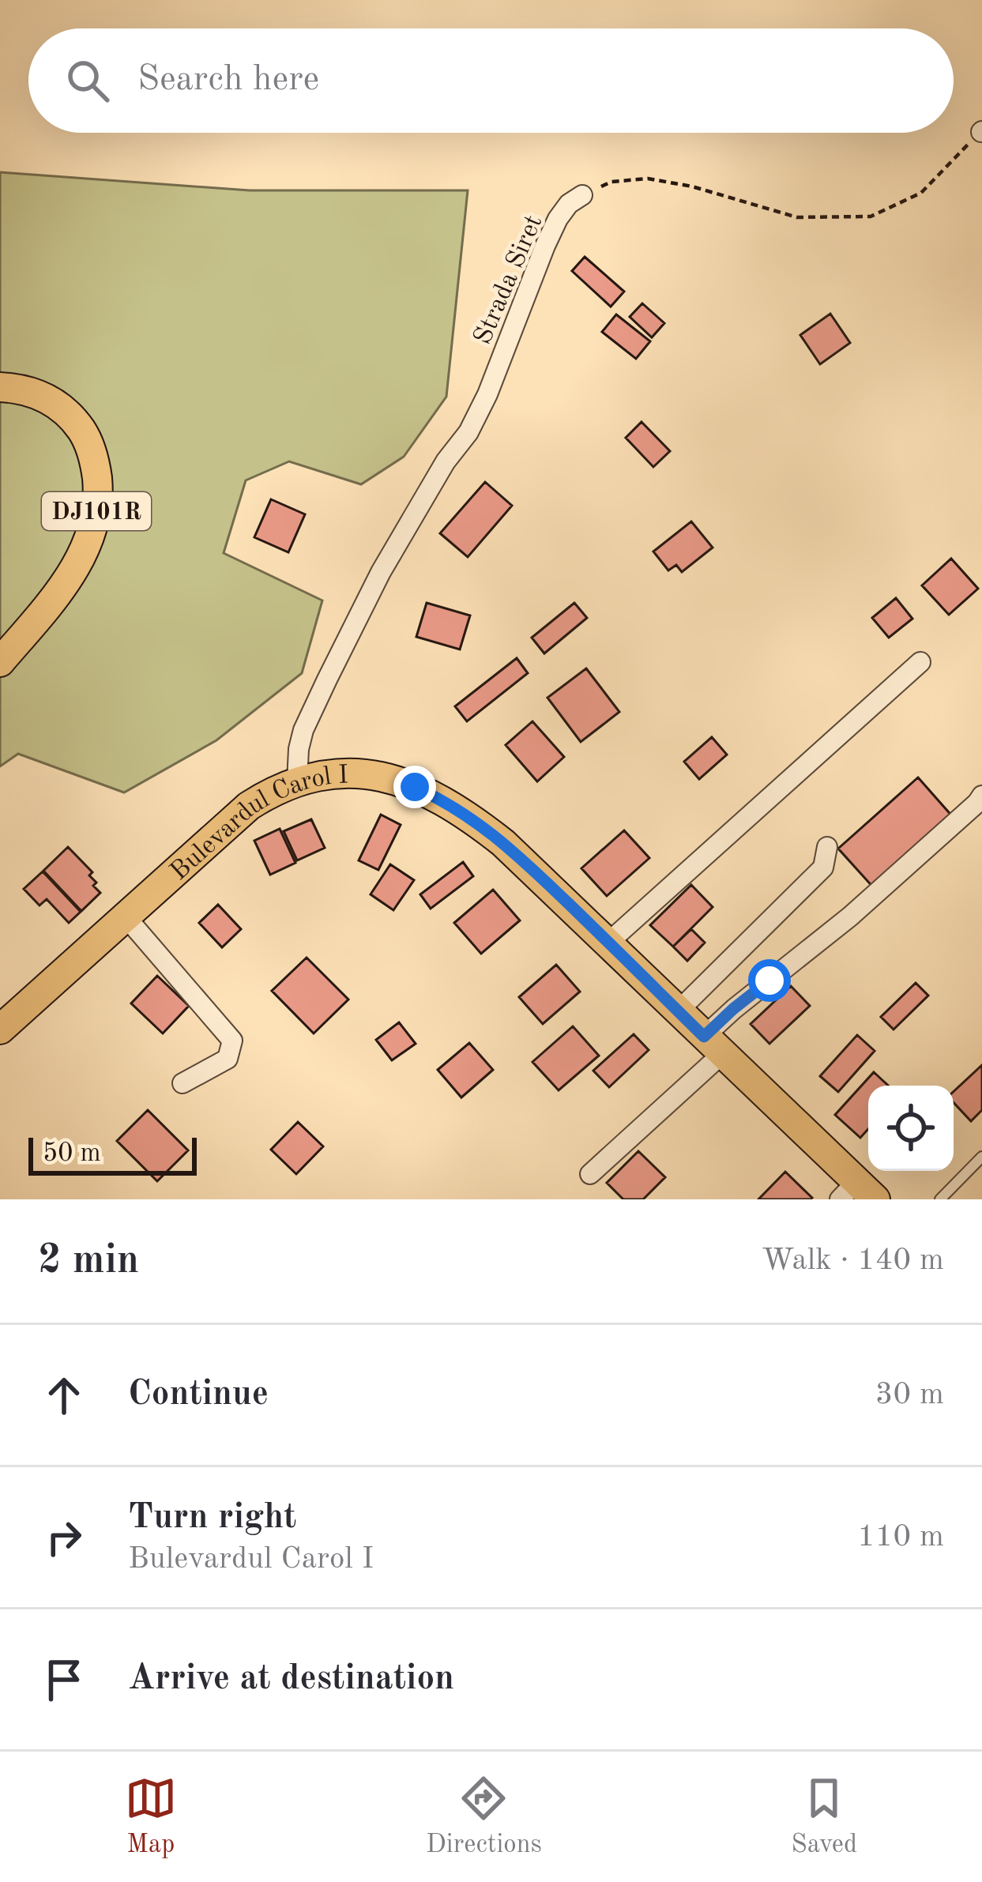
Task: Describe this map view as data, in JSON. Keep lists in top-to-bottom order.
{
  "streets": {
    "main road": ["DJ101R", "Bulevardul Carol I"],
    "street": ["Strada Siret"]
  },
  "crossings": [
    ["Strada Siret", "Bulevardul Carol I"]
  ],
  "scale_bar": "50 m",
  "page": {
    "search": "Search here",
    "scale": "50 m",
    "heading": ["2 min", "Walk · 140 m"],
    "list": [
      ["Continue", "30 m"],
      ["Turn right", "Bulevardul Carol I", "110 m"],
      "Arrive at destination"
    ],
    "nav": ["Map", "Directions", "Saved"]
  }
}
